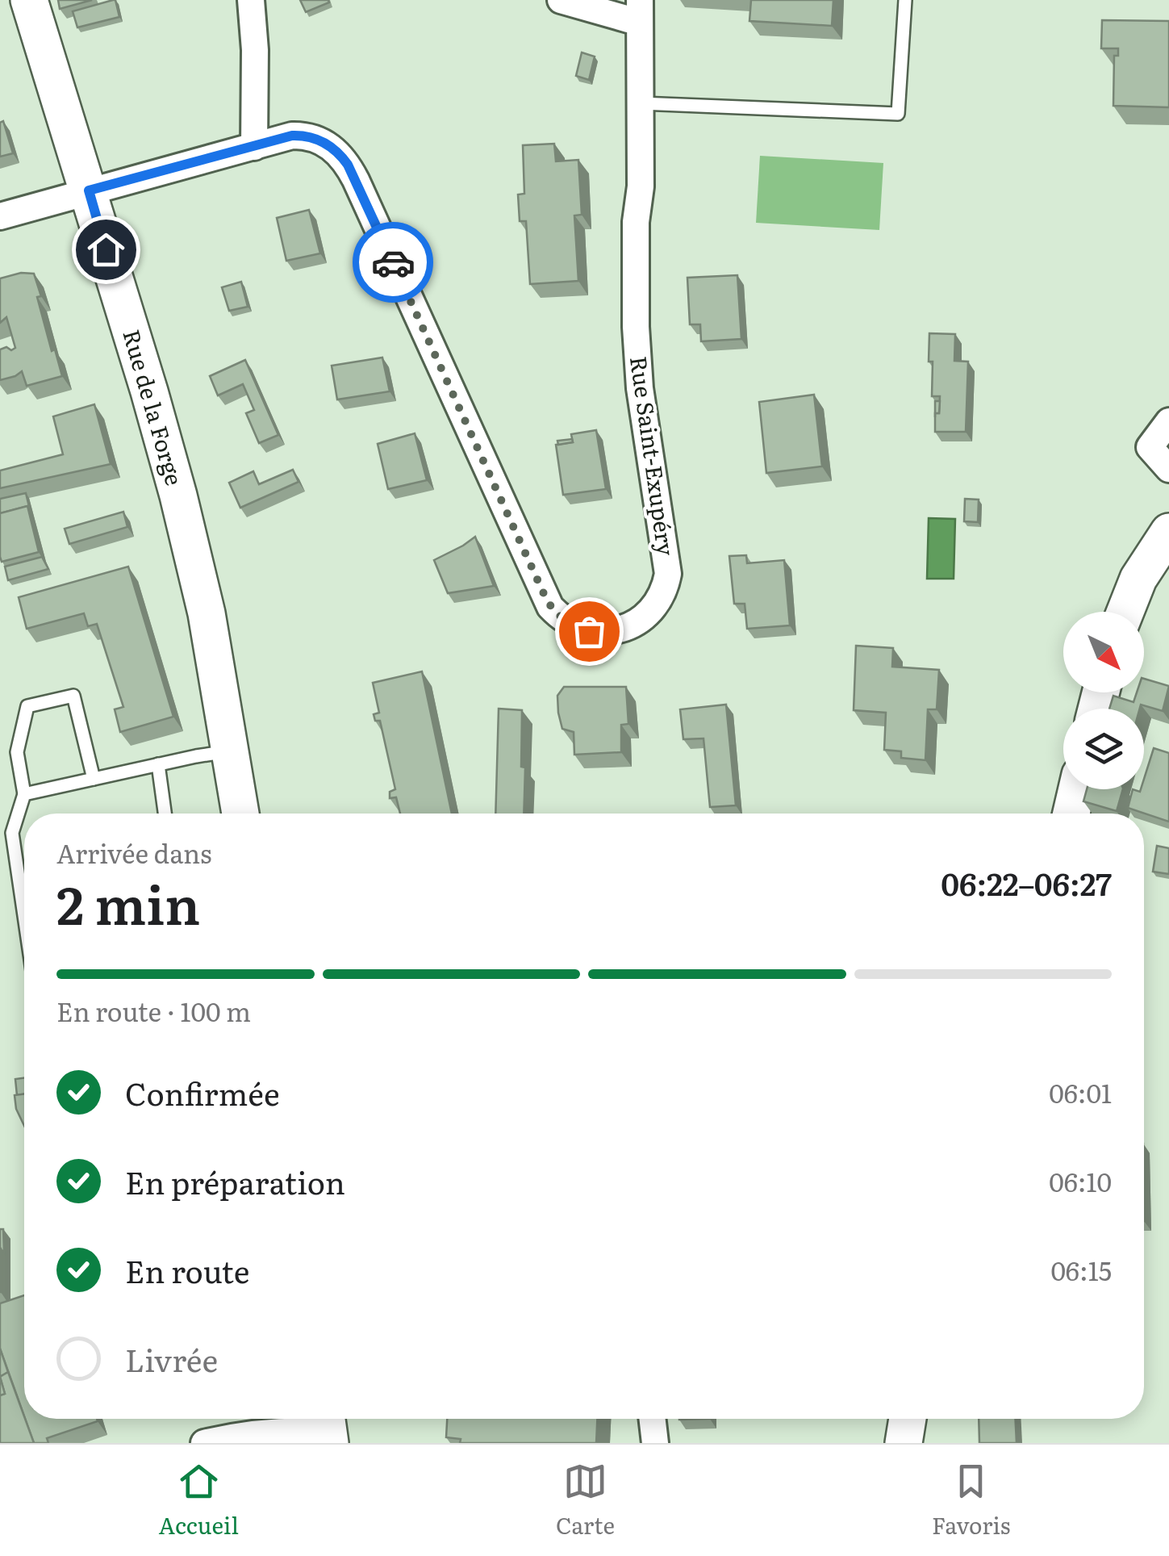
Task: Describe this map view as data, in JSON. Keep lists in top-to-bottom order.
{
  "streets": {
    "main road": ["Rue de la Forge"],
    "street": ["Rue Saint-Exupéry"]
  },
  "crossings": [
    ["Rue de la Forge", "Rue Saint-Exupéry"]
  ],
  "north": "bottom right",
  "page": {
    "heading": ["2 min", "Arrivée dans", "06:22–06:27"],
    "bar": "En route · 100 m",
    "list": [
      ["Confirmée", "06:01"],
      ["En préparation", "06:10"],
      ["En route", "06:15"],
      "Livrée"
    ],
    "tabs": ["Accueil", "Carte", "Favoris"]
  }
}
